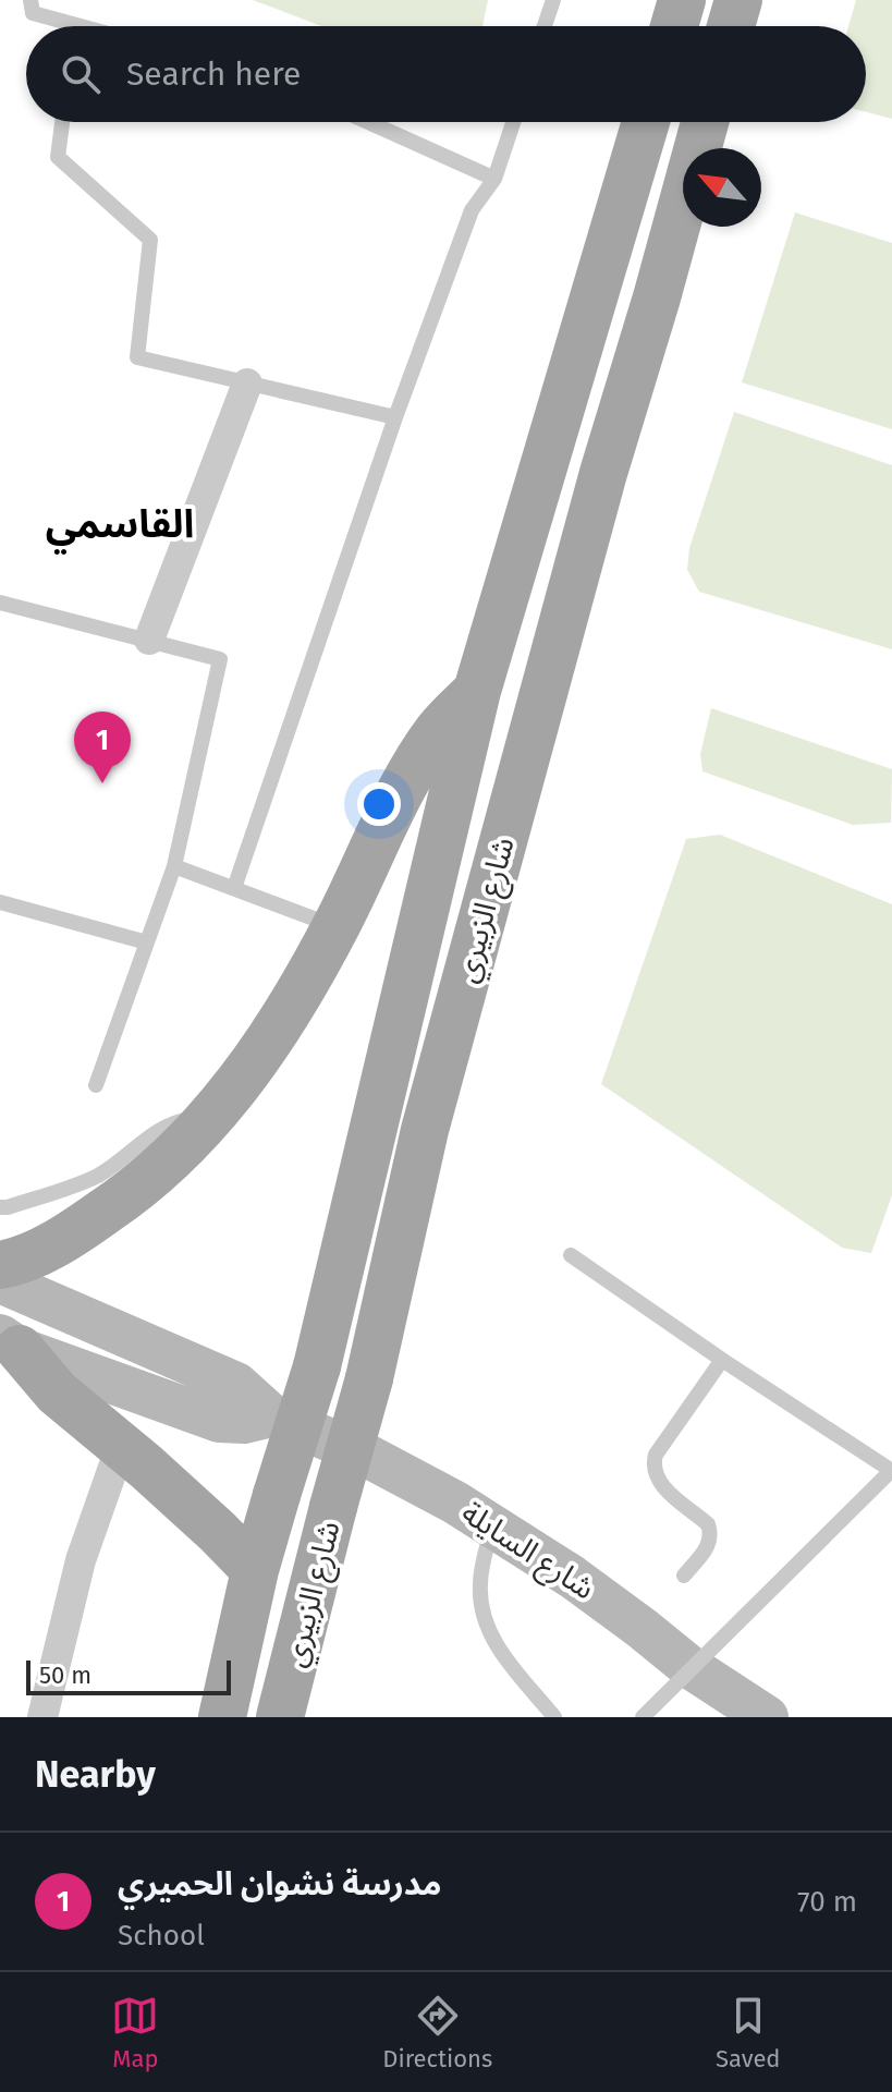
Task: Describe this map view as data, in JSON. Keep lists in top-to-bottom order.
{
  "streets": {
    "main road": ["شارع الزبيري", "شارع السايلة"]
  },
  "districts": ["القاسمي"],
  "scale_bar": "50 m",
  "north": "top left",
  "page": {
    "search": "Search here",
    "pins": "1",
    "scale": "50 m",
    "heading": "Nearby",
    "list": [
      {
        "mark": "1",
        "name": "مدرسة نشوان الحميري",
        "note": "School",
        "value": "70 m"
      }
    ],
    "nav": ["Map", "Directions", "Saved"]
  }
}
